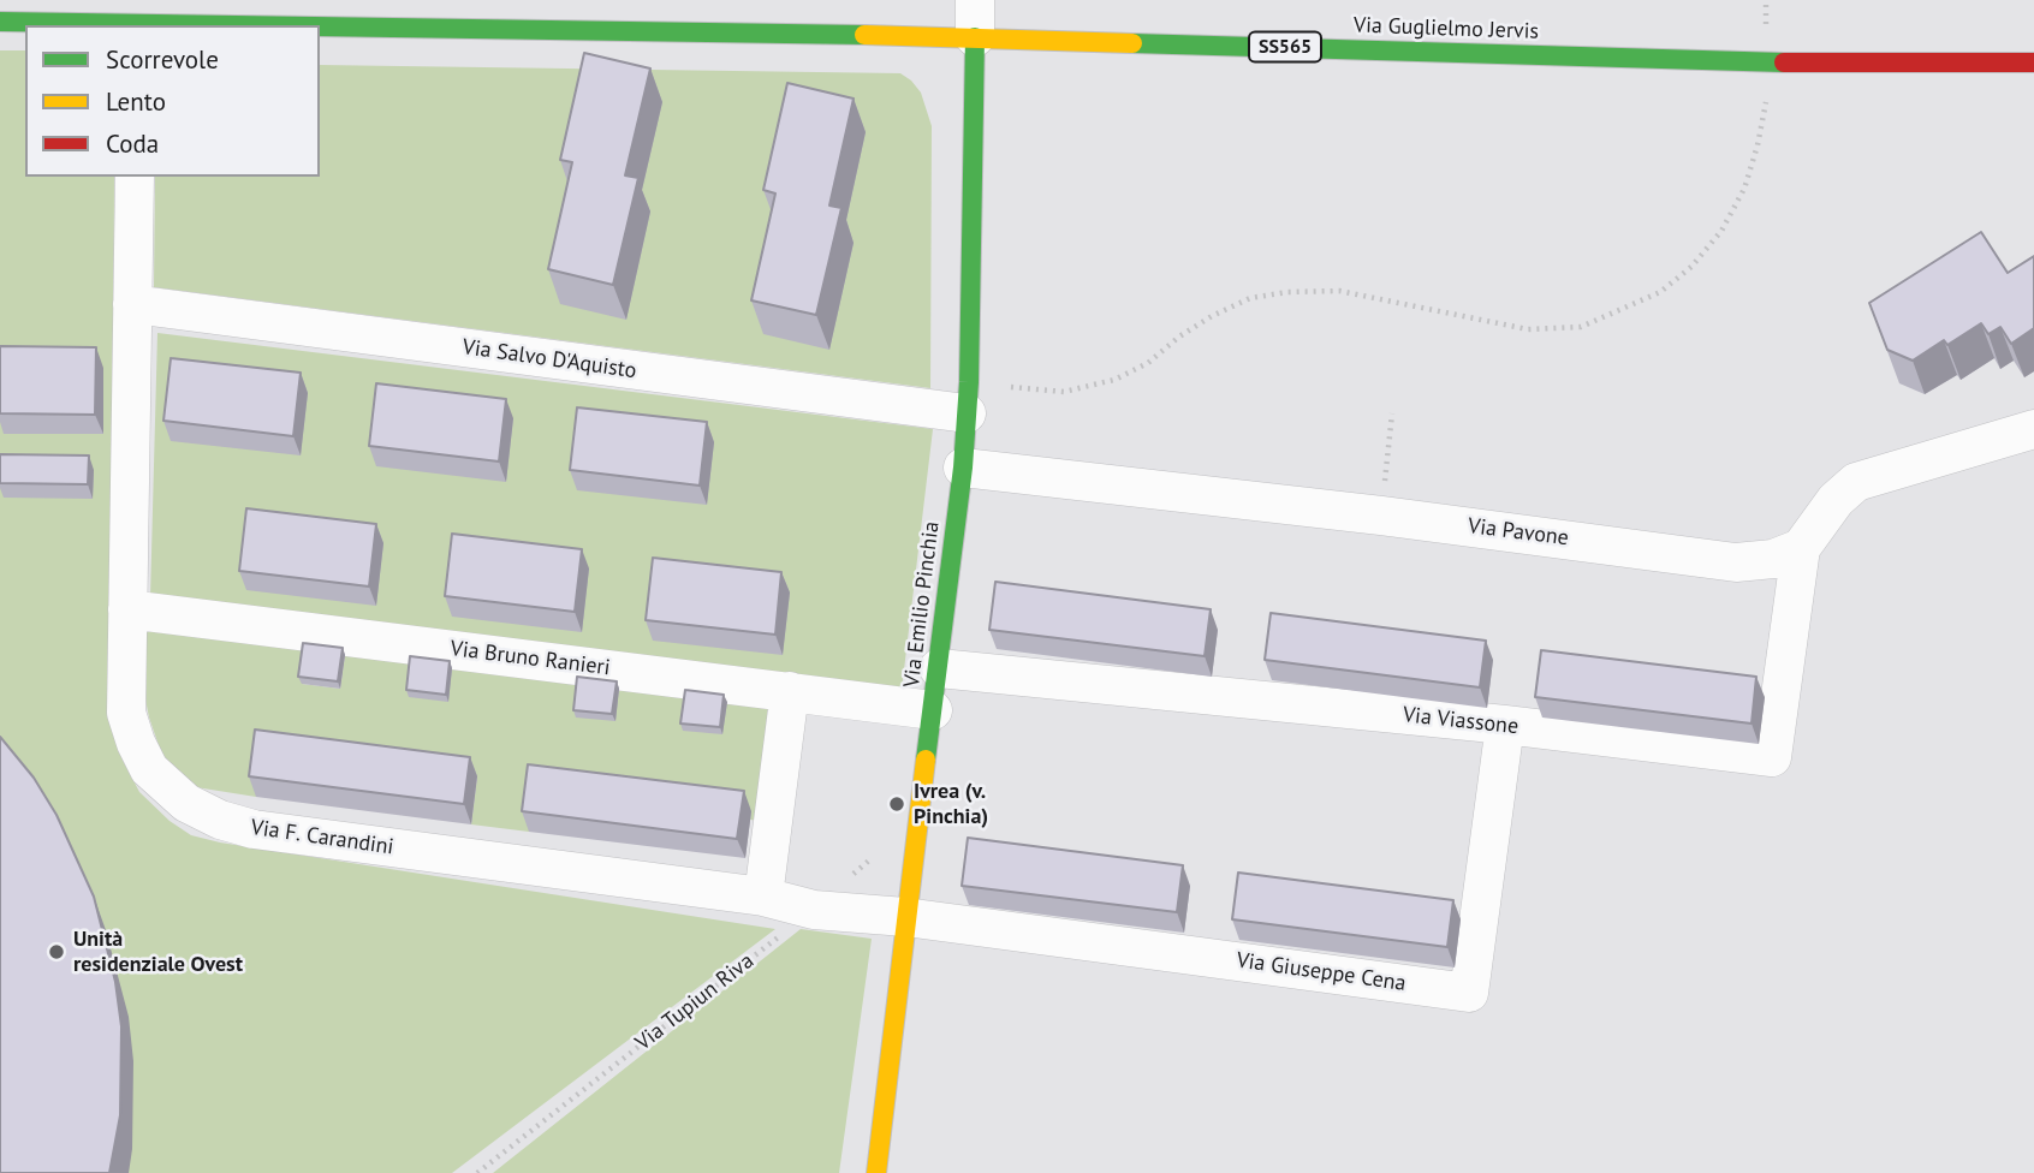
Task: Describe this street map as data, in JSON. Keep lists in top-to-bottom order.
{
  "streets": {
    "main road": ["Via Guglielmo Jervis", "SS565", "Via Emilio Pinchia"],
    "street": [
      "Via Salvo D'Aquisto",
      "Via Pavone",
      "Via Bruno Ranieri",
      "Via Viassone",
      "Via F. Carandini",
      "Via Giuseppe Cena"
    ],
    "path": ["Via Tupiun Riva"]
  },
  "crossings": [
    ["Via Guglielmo Jervis", "Via Emilio Pinchia"],
    ["Via Salvo D'Aquisto", "Via Emilio Pinchia"],
    ["Via Salvo D'Aquisto", "Via F. Carandini"],
    ["Via Pavone", "Via Emilio Pinchia"],
    ["Via Pavone", "Via Viassone"],
    ["Via Emilio Pinchia", "Via Bruno Ranieri"],
    ["Via Emilio Pinchia", "Via Viassone"],
    ["Via Emilio Pinchia", "Via F. Carandini"],
    ["Via Emilio Pinchia", "Via Giuseppe Cena"],
    ["Via Emilio Pinchia", "Via Tupiun Riva"],
    ["Via Bruno Ranieri", "Via F. Carandini"],
    ["Via Viassone", "Via Giuseppe Cena"],
    ["Via F. Carandini", "Via Giuseppe Cena"],
    ["Via F. Carandini", "Via Tupiun Riva"]
  ],
  "places": ["Ivrea (v. Pinchia)", "Unità residenziale Ovest"],
  "legend": ["Scorrevole", "Lento", "Coda"]
}
